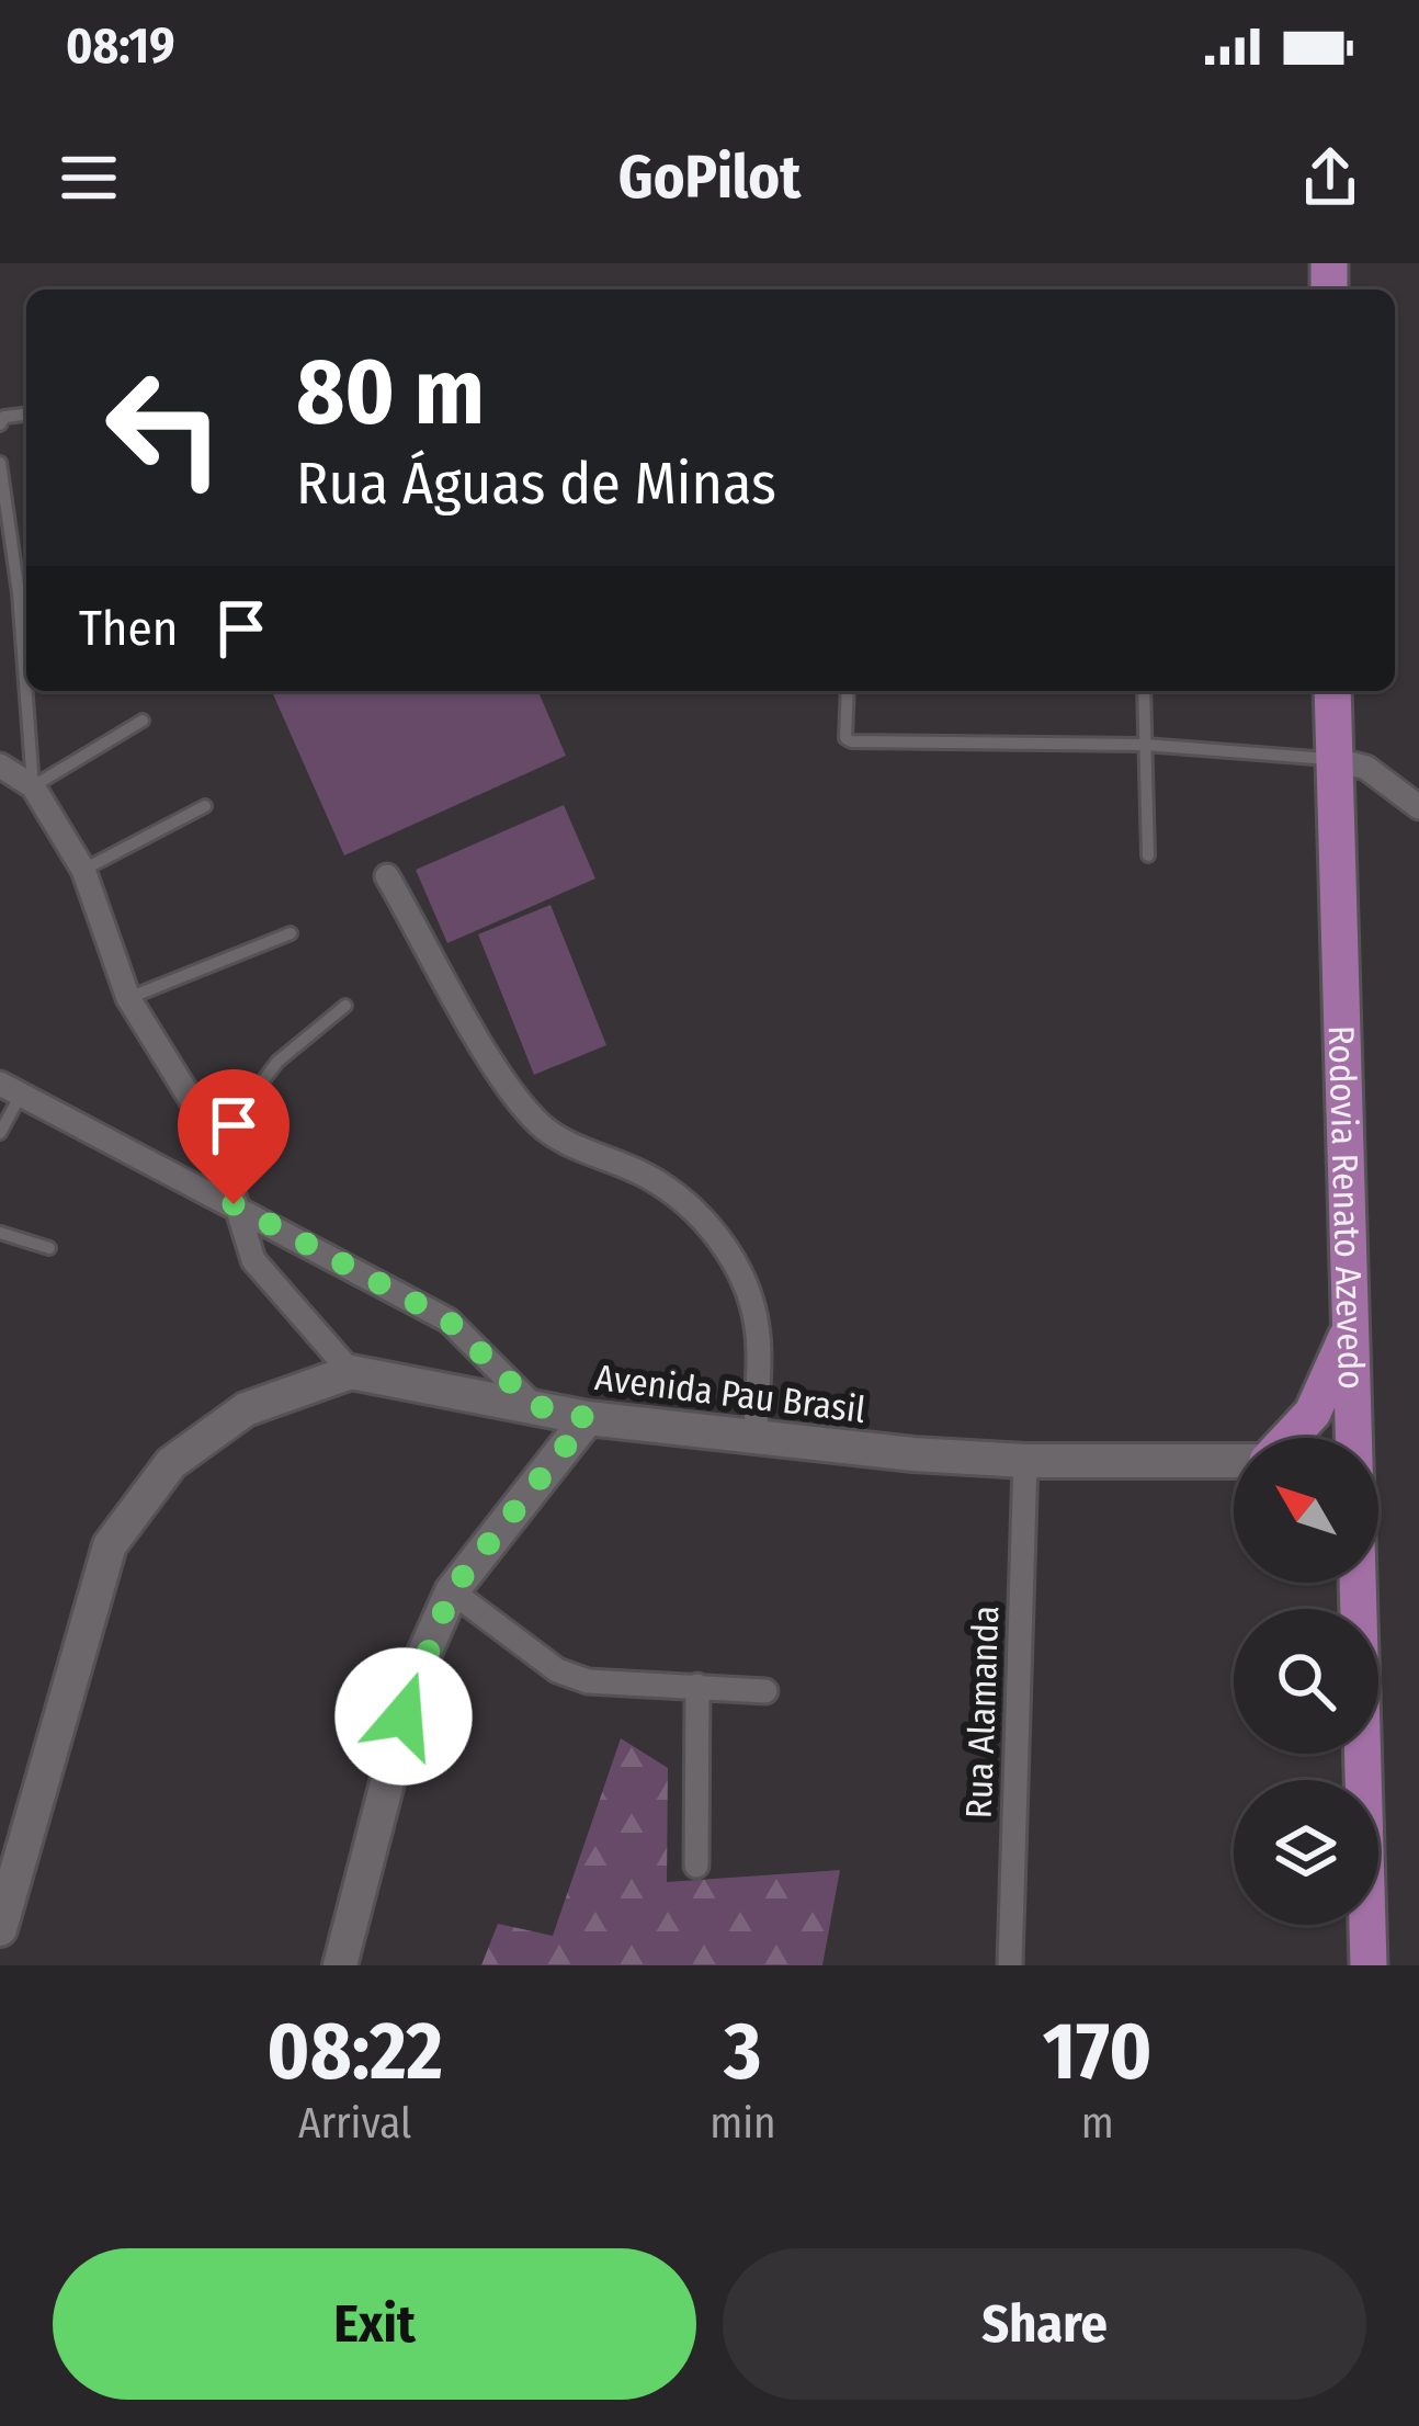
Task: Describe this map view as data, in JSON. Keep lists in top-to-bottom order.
{
  "streets": {
    "main road": ["Rodovia Renato Azevedo"],
    "street": ["Avenida Pau Brasil", "Rua Alamanda"]
  },
  "crossings": [
    ["Avenida Pau Brasil", "Rua Alamanda"]
  ],
  "north": "top left",
  "page": {
    "status": "08:19",
    "header": "GoPilot",
    "turn": ["80 m", "Rua Águas de Minas"],
    "then": "Then",
    "eta": [
      "08:22",
      "Arrival",
      "3",
      "min",
      "170",
      "m"
    ],
    "buttons": ["Exit", "Share"]
  }
}
